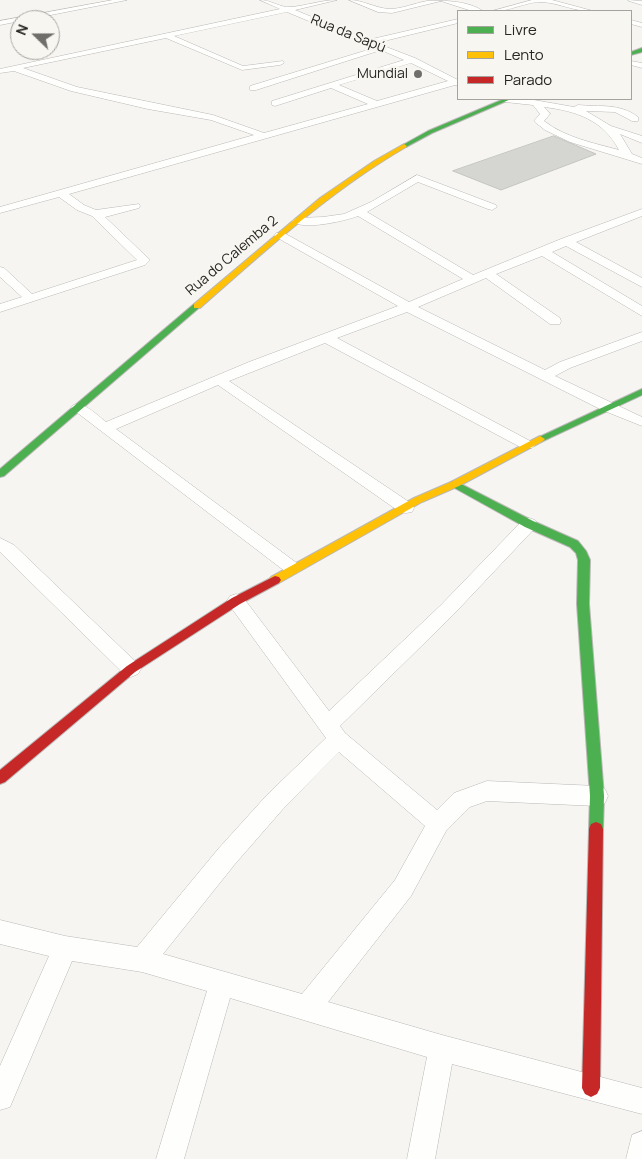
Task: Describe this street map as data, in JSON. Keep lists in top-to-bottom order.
{
  "streets": {
    "street": ["Rua da Sapú", "Rua do Calemba 2"]
  },
  "places": ["Mundial"],
  "legend": ["Livre", "Lento", "Parado"],
  "north": "left"
}
